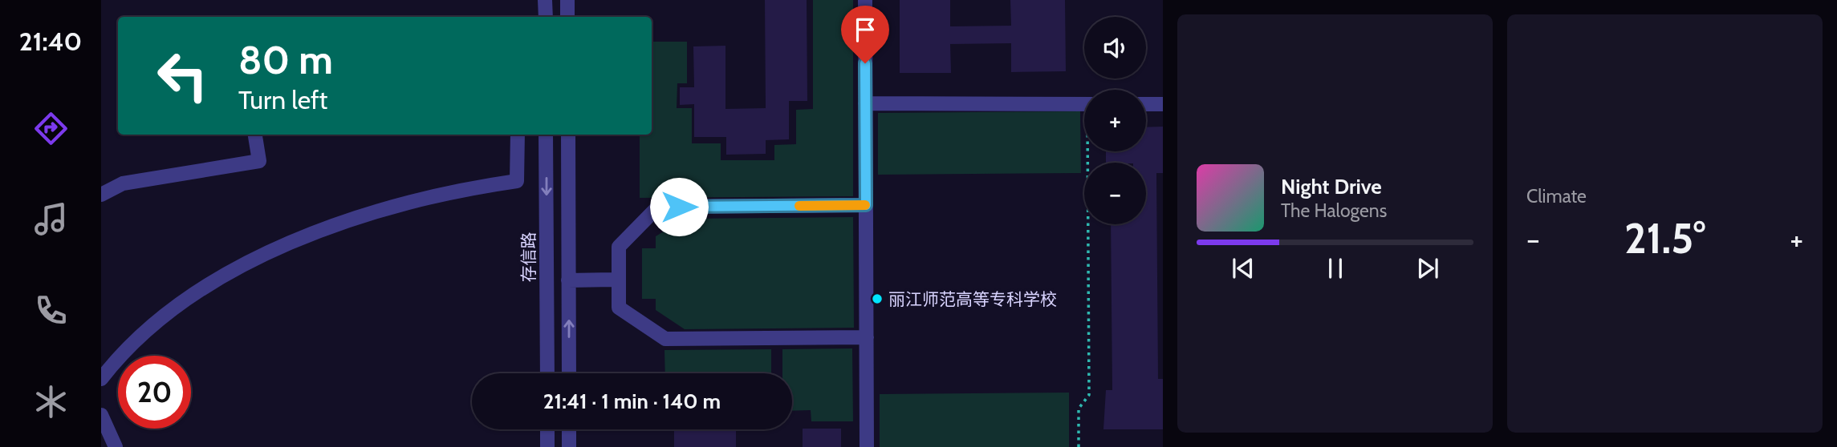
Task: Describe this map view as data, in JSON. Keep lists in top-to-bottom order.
{
  "streets": {
    "street": ["存信路"]
  },
  "places": ["丽江师范高等专科学校"],
  "page": {
    "tabs": "21:40",
    "tile": "Climate",
    "map_buttons": ["+", "−"],
    "turn": ["80 m", "Turn left"],
    "song": ["Night Drive", "The Halogens"],
    "heat": ["−", "21.5°", "+"],
    "limit": "20",
    "trip": "21:41 · 1 min · 140 m"
  }
}
